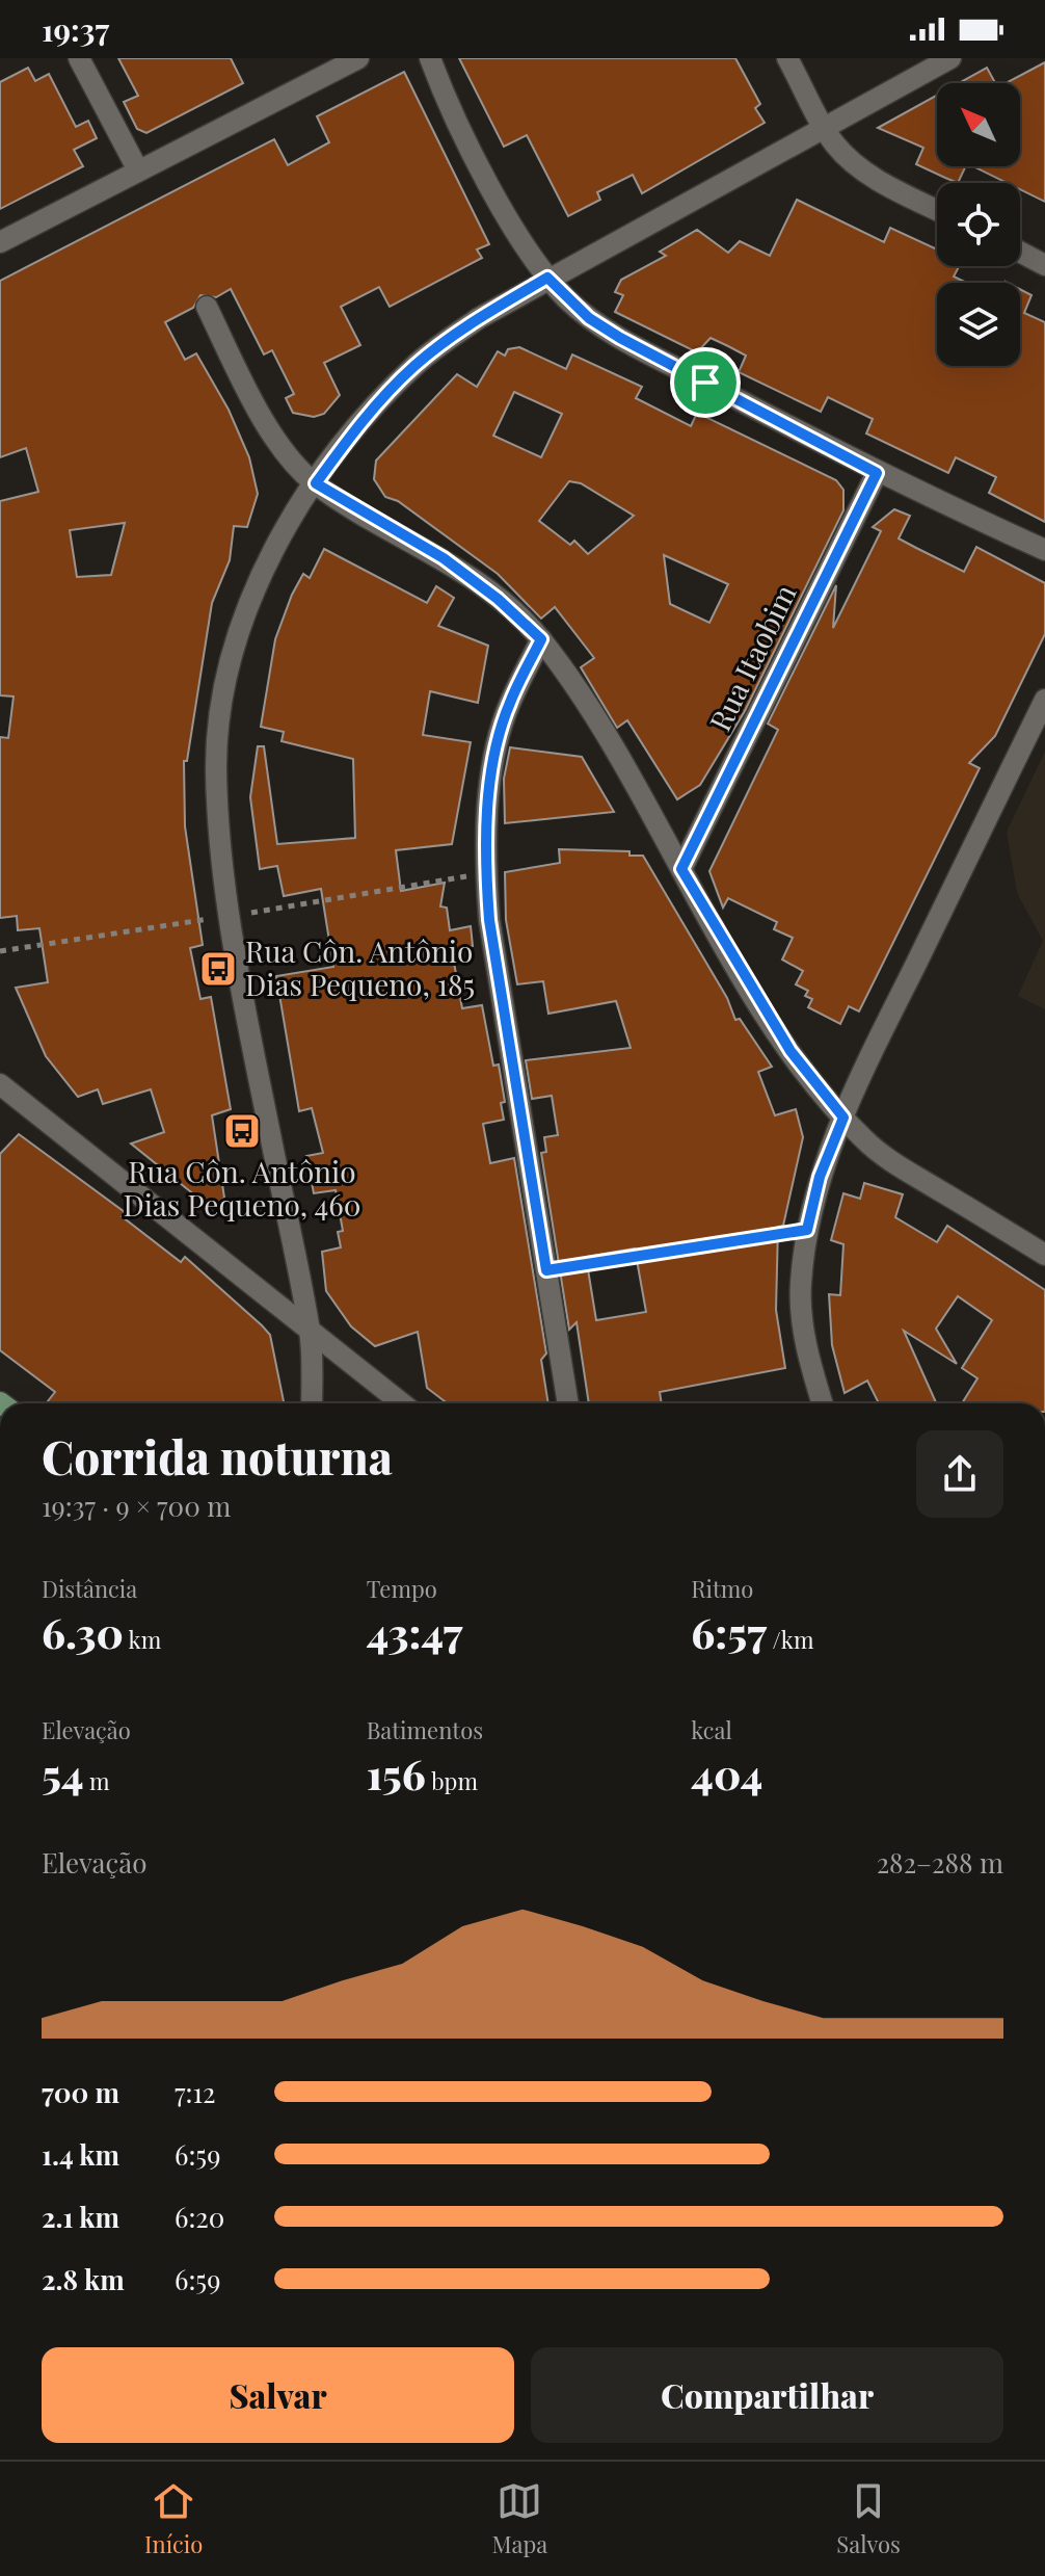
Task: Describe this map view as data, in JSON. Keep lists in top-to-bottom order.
{
  "streets": {
    "street": ["Rua Itaobim"]
  },
  "places": {
    "bus stop": ["Rua Côn. Antônio Dias Pequeno, 185", "Rua Côn. Antônio Dias Pequeno, 460"]
  },
  "north": "top left",
  "page": {
    "status": "19:37",
    "heading": ["Corrida noturna", "19:37 · 9 × 700 m"],
    "stats": [
      ["Distância", "6.30 km"],
      ["Tempo", "43:47"],
      ["Ritmo", "6:57 /km"],
      ["Elevação", "54 m"],
      ["Batimentos", "156 bpm"],
      ["kcal", "404"]
    ],
    "chart": ["Elevação", "282–288 m"],
    "list": [
      {
        "name": "700 m",
        "note": "7:12"
      },
      {
        "name": "1.4 km",
        "note": "6:59"
      },
      {
        "name": "2.1 km",
        "note": "6:20"
      },
      {
        "name": "2.8 km",
        "note": "6:59"
      }
    ],
    "buttons": ["Salvar", "Compartilhar"],
    "tabs": ["Início", "Mapa", "Salvos"]
  }
}
